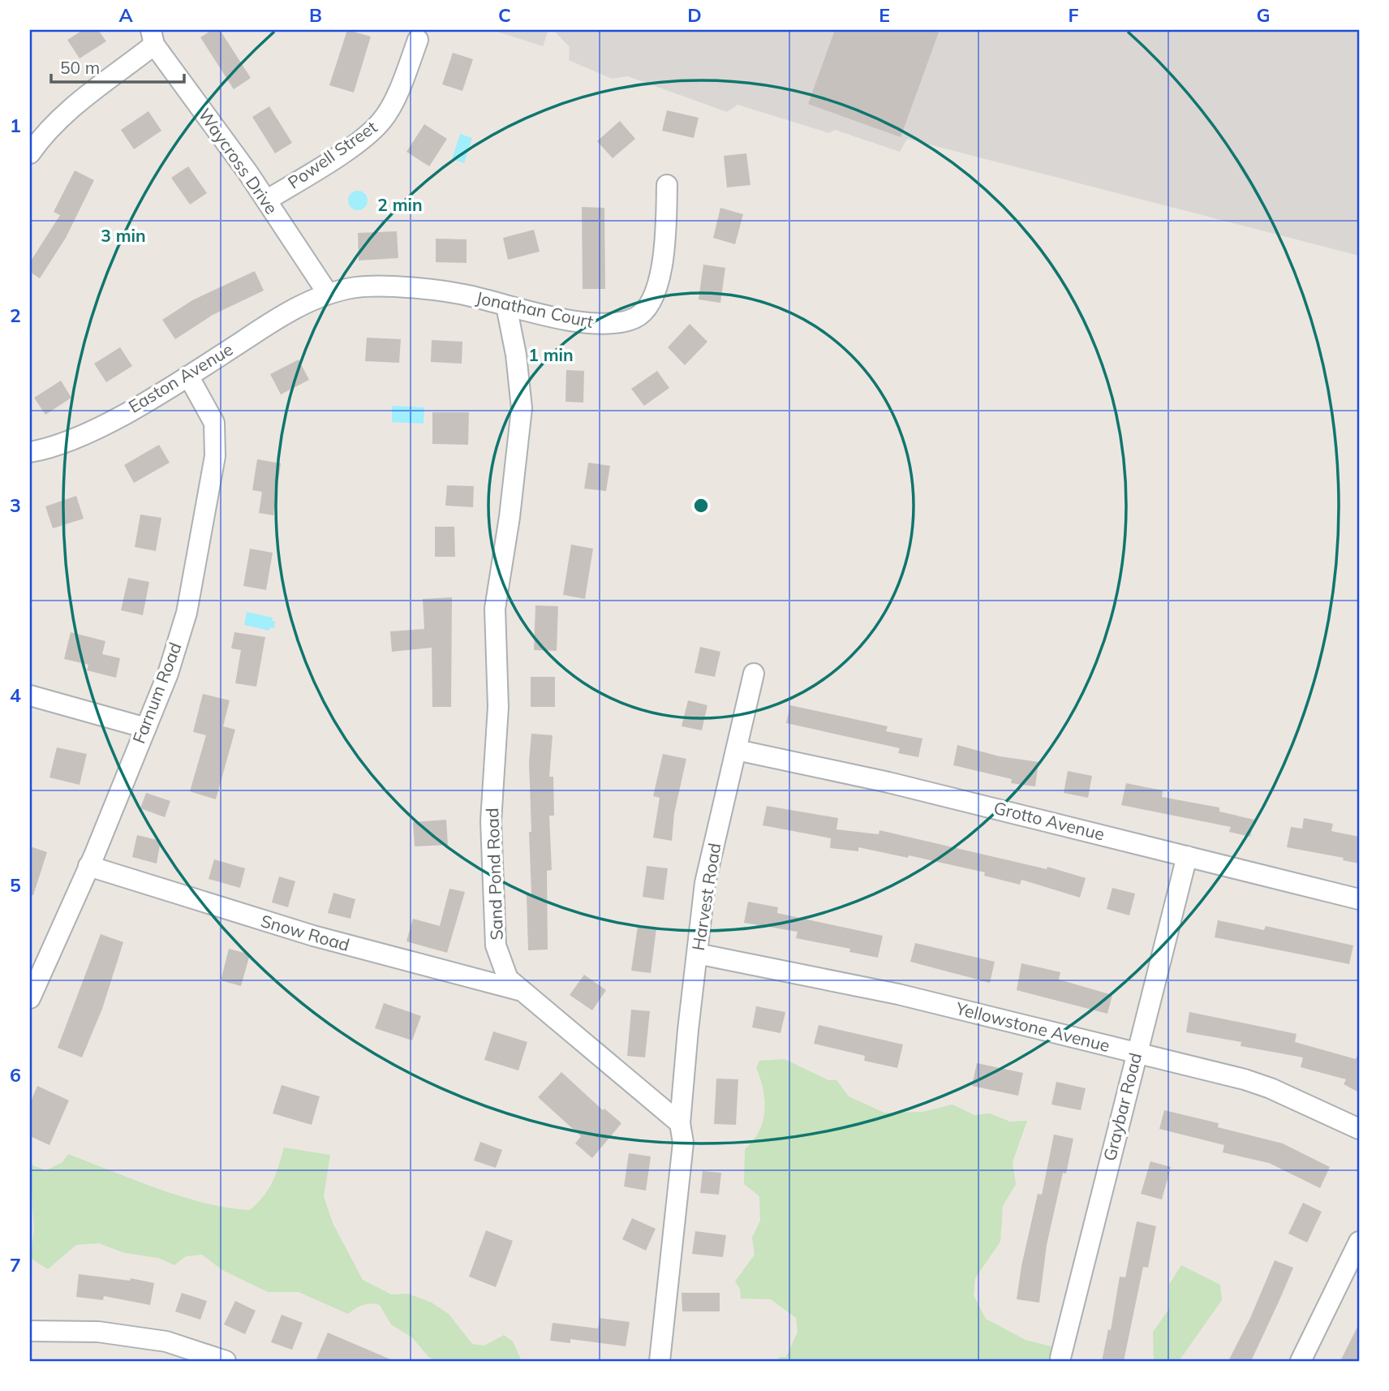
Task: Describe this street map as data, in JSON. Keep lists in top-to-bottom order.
{
  "streets": {
    "street": [
      "Powell Street",
      "Waycross Drive",
      "Jonathan Court",
      "Easton Avenue",
      "Farnum Road",
      "Grotto Avenue",
      "Sand Pond Road",
      "Harvest Road",
      "Snow Road",
      "Yellowstone Avenue",
      "Graybar Road"
    ]
  },
  "crossings": [
    ["Powell Street", "Waycross Drive"],
    ["Waycross Drive", "Jonathan Court"],
    ["Waycross Drive", "Easton Avenue"],
    ["Jonathan Court", "Easton Avenue"],
    ["Jonathan Court", "Sand Pond Road"],
    ["Easton Avenue", "Farnum Road"],
    ["Farnum Road", "Snow Road"],
    ["Grotto Avenue", "Harvest Road"],
    ["Grotto Avenue", "Graybar Road"],
    ["Sand Pond Road", "Harvest Road"],
    ["Sand Pond Road", "Snow Road"],
    ["Harvest Road", "Yellowstone Avenue"],
    ["Yellowstone Avenue", "Graybar Road"]
  ],
  "scale_bar": "50 m",
  "grid": {
    "columns": [
      "A",
      "B",
      "C",
      "D",
      "E",
      "F",
      "G"
    ],
    "rows": [
      "1",
      "2",
      "3",
      "4",
      "5",
      "6",
      "7"
    ]
  },
  "rings": ["2 min", "3 min", "1 min"]
}
